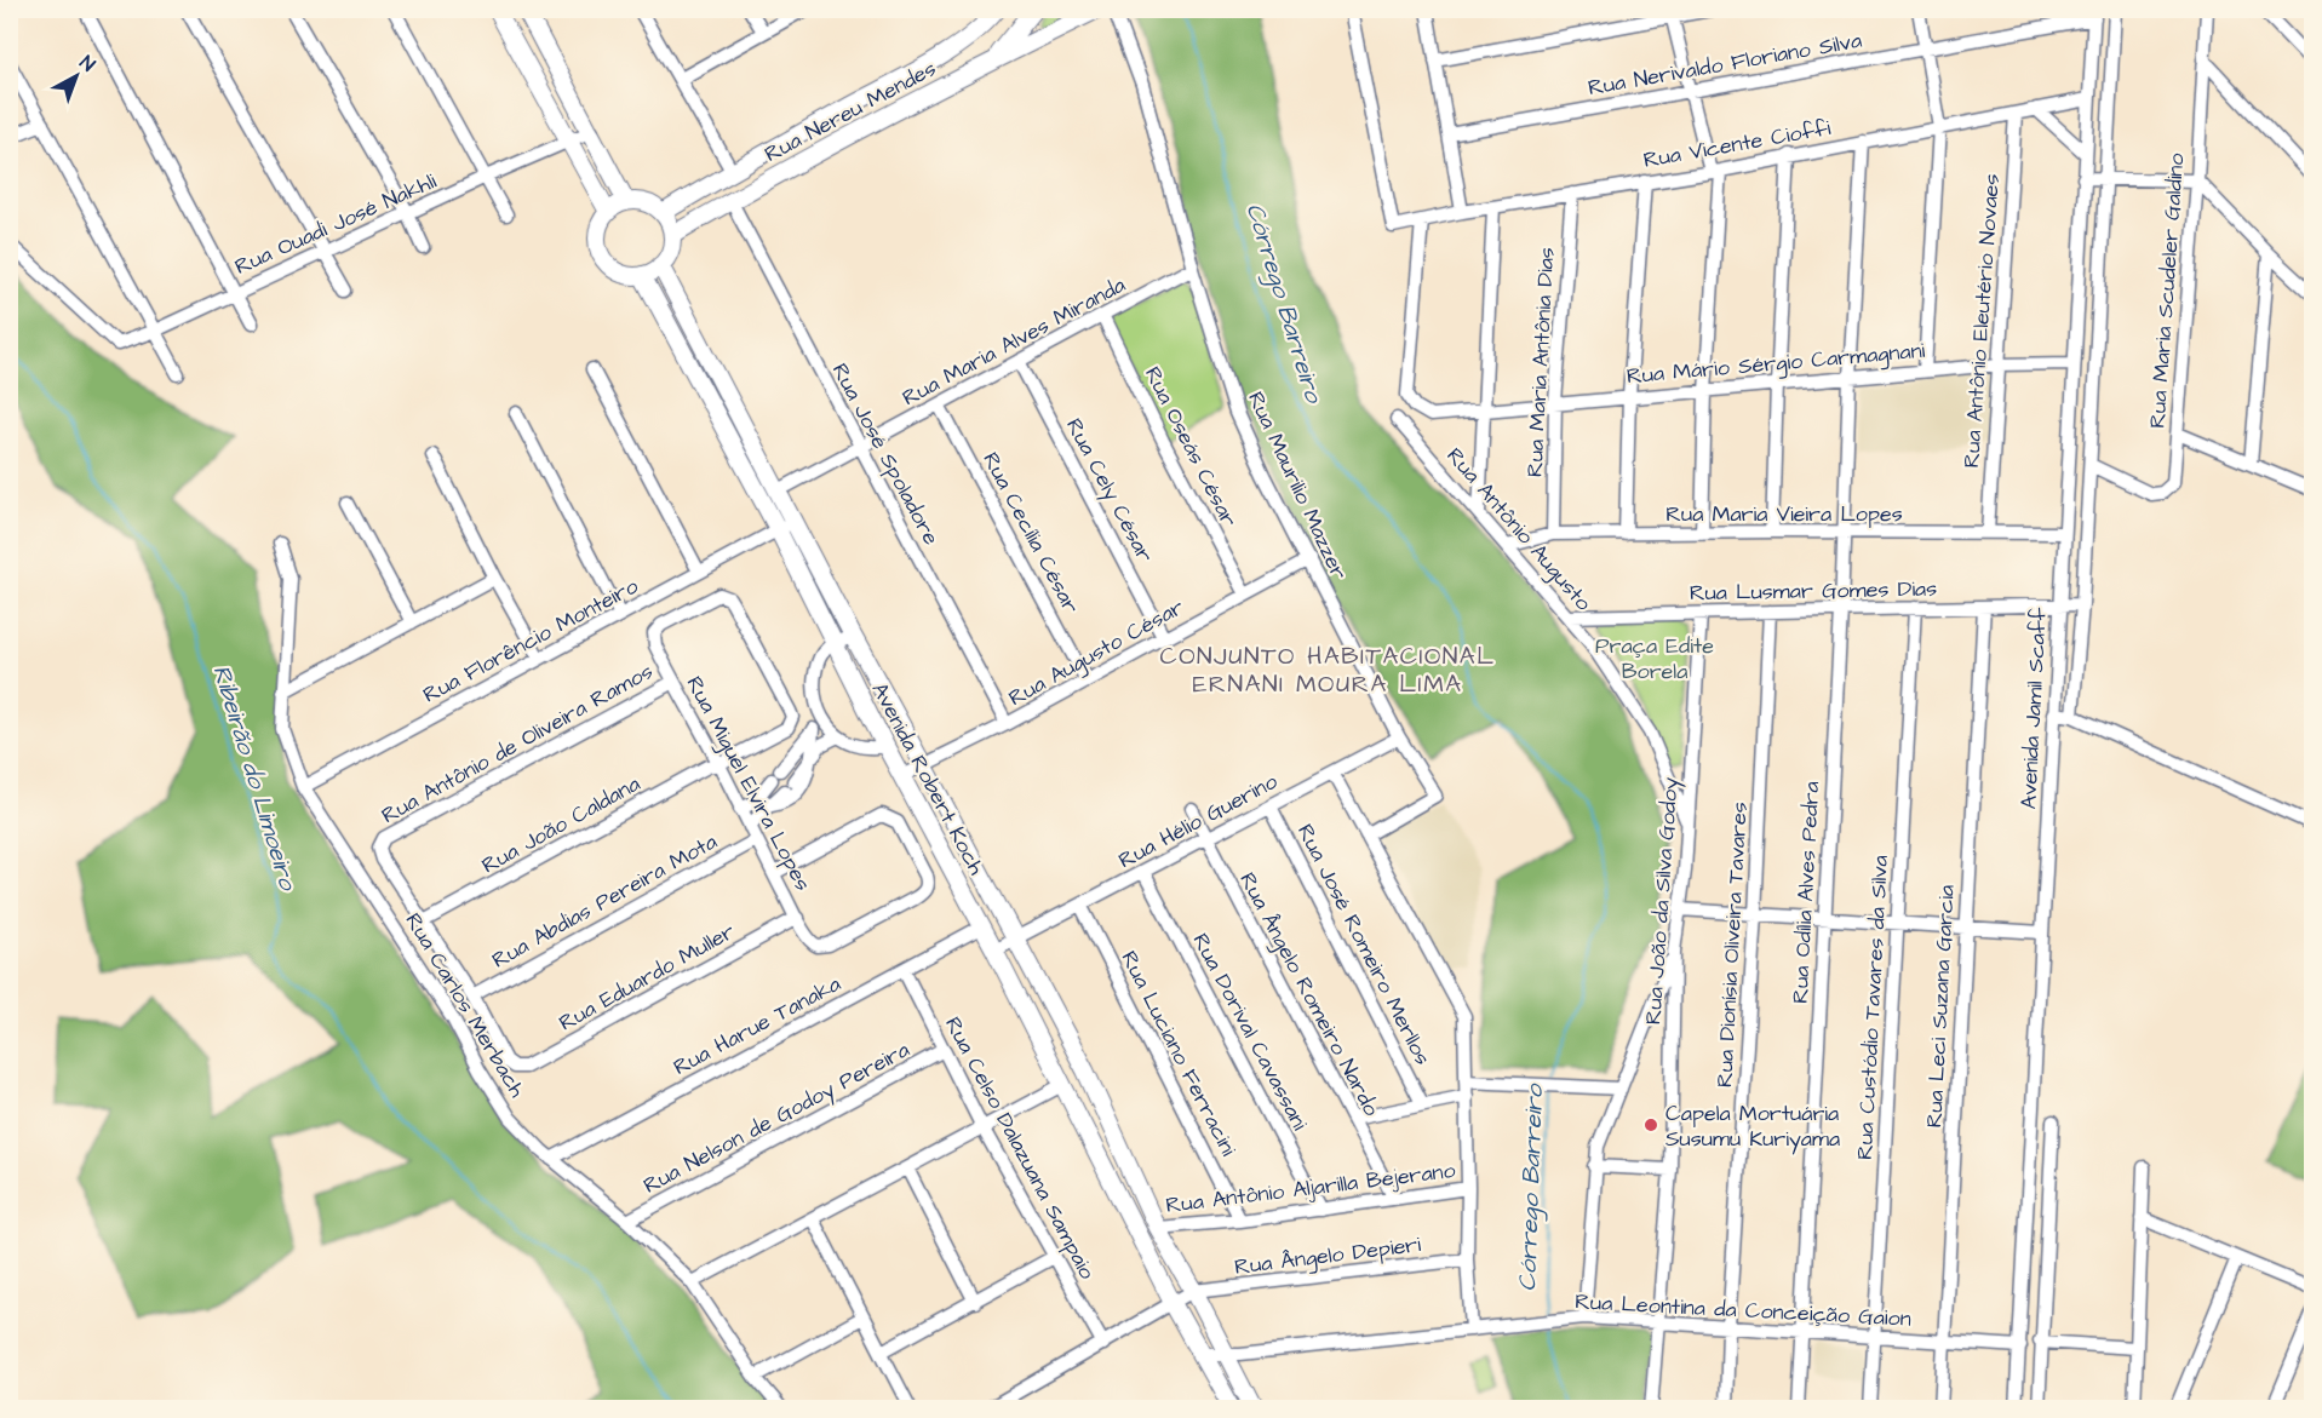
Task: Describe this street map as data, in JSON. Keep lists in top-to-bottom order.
{
  "streets": {
    "main road": ["Rua Nereu Mendes", "Avenida Robert Koch"],
    "street": [
      "Rua Nerivaldo Floriano Silva",
      "Rua Vicente Cioffi",
      "Rua Ouadi José Nakhli",
      "Rua Maria Scudeler Galdino",
      "Rua Antônio Eleutério Novaes",
      "Rua Maria Alves Miranda",
      "Rua Maria Antônia Dias",
      "Rua Mário Sérgio Carmagnani",
      "Rua Oseás César",
      "Rua José Spoladore",
      "Rua Maurilio Mazzer",
      "Rua Cely César",
      "Rua Maria Vieira Lopes",
      "Rua Antônio Augusto",
      "Rua Cecília César",
      "Rua Lusmar Gomes Dias",
      "Rua Florêncio Monteiro",
      "Rua Augusto César",
      "Avenida Jamil Scaff",
      "Rua Antônio de Oliveira Ramos",
      "Rua Miguel Elvira Lopes",
      "Rua Hélio Guerino",
      "Rua João Caldana",
      "Rua Odília Alves Pedra",
      "Rua Abdias Pereira Mota",
      "Rua João da Silva Godoy",
      "Rua José Romeiro Merllos",
      "Rua Dionísia Oliveira Tavares",
      "Rua Eduardo Muller",
      "Rua Ângelo Romeiro Nardo",
      "Rua Carlos Merbach",
      "Rua Leci Suzana Garcia",
      "Rua Custódio Tavares da Silva",
      "Rua Harue Tanaka",
      "Rua Dorival Cavassani",
      "Rua Luciano Ferracini",
      "Rua Nelson de Godoy Pereira",
      "Rua Celso Dalazuana Sampaio",
      "Rua Antônio Aljarilla Bejerano",
      "Rua Ângelo Depieri",
      "Rua Leontina da Conceição Gaion"
    ]
  },
  "crossings": [
    ["Rua Nerivaldo Floriano Silva", "Avenida Jamil Scaff"],
    ["Rua Nereu Mendes", "Rua José Spoladore"],
    ["Rua Nereu Mendes", "Avenida Robert Koch"],
    ["Rua Vicente Cioffi", "Rua Antônio Eleutério Novaes"],
    ["Rua Vicente Cioffi", "Rua Maria Antônia Dias"],
    ["Rua Vicente Cioffi", "Rua Mário Sérgio Carmagnani"],
    ["Rua Vicente Cioffi", "Avenida Jamil Scaff"],
    ["Rua Vicente Cioffi", "Rua Odília Alves Pedra"],
    ["Rua Maria Scudeler Galdino", "Avenida Jamil Scaff"],
    ["Rua Antônio Eleutério Novaes", "Rua Mário Sérgio Carmagnani"],
    ["Rua Antônio Eleutério Novaes", "Rua Maria Vieira Lopes"],
    ["Rua Maria Alves Miranda", "Rua Oseás César"],
    ["Rua Maria Alves Miranda", "Rua José Spoladore"],
    ["Rua Maria Alves Miranda", "Rua Maurilio Mazzer"],
    ["Rua Maria Alves Miranda", "Rua Cely César"],
    ["Rua Maria Alves Miranda", "Rua Cecília César"],
    ["Rua Maria Alves Miranda", "Avenida Robert Koch"],
    ["Rua Maria Antônia Dias", "Rua Mário Sérgio Carmagnani"],
    ["Rua Maria Antônia Dias", "Rua Maria Vieira Lopes"],
    ["Rua Mário Sérgio Carmagnani", "Avenida Jamil Scaff"],
    ["Rua Mário Sérgio Carmagnani", "Rua Odília Alves Pedra"],
    ["Rua Oseás César", "Rua Augusto César"],
    ["Rua José Spoladore", "Rua Augusto César"],
    ["Rua Maurilio Mazzer", "Rua Augusto César"],
    ["Rua Maurilio Mazzer", "Rua Hélio Guerino"],
    ["Rua Cely César", "Rua Augusto César"],
    ["Rua Maria Vieira Lopes", "Rua Antônio Augusto"],
    ["Rua Maria Vieira Lopes", "Avenida Jamil Scaff"],
    ["Rua Maria Vieira Lopes", "Rua Odília Alves Pedra"],
    ["Rua Antônio Augusto", "Rua Lusmar Gomes Dias"],
    ["Rua Antônio Augusto", "Rua João da Silva Godoy"],
    ["Rua Cecília César", "Rua Augusto César"],
    ["Rua Lusmar Gomes Dias", "Avenida Jamil Scaff"],
    ["Rua Lusmar Gomes Dias", "Rua Odília Alves Pedra"],
    ["Rua Lusmar Gomes Dias", "Rua João da Silva Godoy"],
    ["Rua Lusmar Gomes Dias", "Rua Dionísia Oliveira Tavares"],
    ["Rua Lusmar Gomes Dias", "Rua Leci Suzana Garcia"],
    ["Rua Lusmar Gomes Dias", "Rua Custódio Tavares da Silva"],
    ["Rua Florêncio Monteiro", "Avenida Robert Koch"],
    ["Rua Florêncio Monteiro", "Rua Carlos Merbach"],
    ["Rua Augusto César", "Avenida Robert Koch"],
    ["Avenida Jamil Scaff", "Rua Leontina da Conceição Gaion"],
    ["Rua Antônio de Oliveira Ramos", "Rua Miguel Elvira Lopes"],
    ["Rua Antônio de Oliveira Ramos", "Rua João Caldana"],
    ["Avenida Robert Koch", "Rua Hélio Guerino"],
    ["Avenida Robert Koch", "Rua Harue Tanaka"],
    ["Avenida Robert Koch", "Rua Antônio Aljarilla Bejerano"],
    ["Avenida Robert Koch", "Rua Ângelo Depieri"],
    ["Avenida Robert Koch", "Rua Leontina da Conceição Gaion"],
    ["Rua Miguel Elvira Lopes", "Rua João Caldana"],
    ["Rua Miguel Elvira Lopes", "Rua Abdias Pereira Mota"],
    ["Rua Miguel Elvira Lopes", "Rua Eduardo Muller"],
    ["Rua Hélio Guerino", "Rua José Romeiro Merllos"],
    ["Rua Hélio Guerino", "Rua Ângelo Romeiro Nardo"],
    ["Rua Hélio Guerino", "Rua Dorival Cavassani"],
    ["Rua Hélio Guerino", "Rua Luciano Ferracini"],
    ["Rua Odília Alves Pedra", "Rua Leontina da Conceição Gaion"],
    ["Rua Abdias Pereira Mota", "Rua Eduardo Muller"],
    ["Rua João da Silva Godoy", "Rua Leontina da Conceição Gaion"],
    ["Rua Dionísia Oliveira Tavares", "Rua Leontina da Conceição Gaion"],
    ["Rua Ângelo Romeiro Nardo", "Rua Antônio Aljarilla Bejerano"],
    ["Rua Carlos Merbach", "Rua Harue Tanaka"],
    ["Rua Carlos Merbach", "Rua Nelson de Godoy Pereira"],
    ["Rua Leci Suzana Garcia", "Rua Leontina da Conceição Gaion"],
    ["Rua Custódio Tavares da Silva", "Rua Leontina da Conceição Gaion"],
    ["Rua Harue Tanaka", "Rua Celso Dalazuana Sampaio"],
    ["Rua Dorival Cavassani", "Rua Antônio Aljarilla Bejerano"],
    ["Rua Luciano Ferracini", "Rua Antônio Aljarilla Bejerano"],
    ["Rua Nelson de Godoy Pereira", "Rua Celso Dalazuana Sampaio"]
  ],
  "districts": ["CONJUNTO HABITACIONAL ERNANI MOURA LIMA"],
  "water": ["Córrego Barreiro", "Ribeirão do Limoeiro"],
  "parks": ["Praça Edite Borela"],
  "places": ["Capela Mortuária Susumu Kuriyama"],
  "north": "top right"
}
